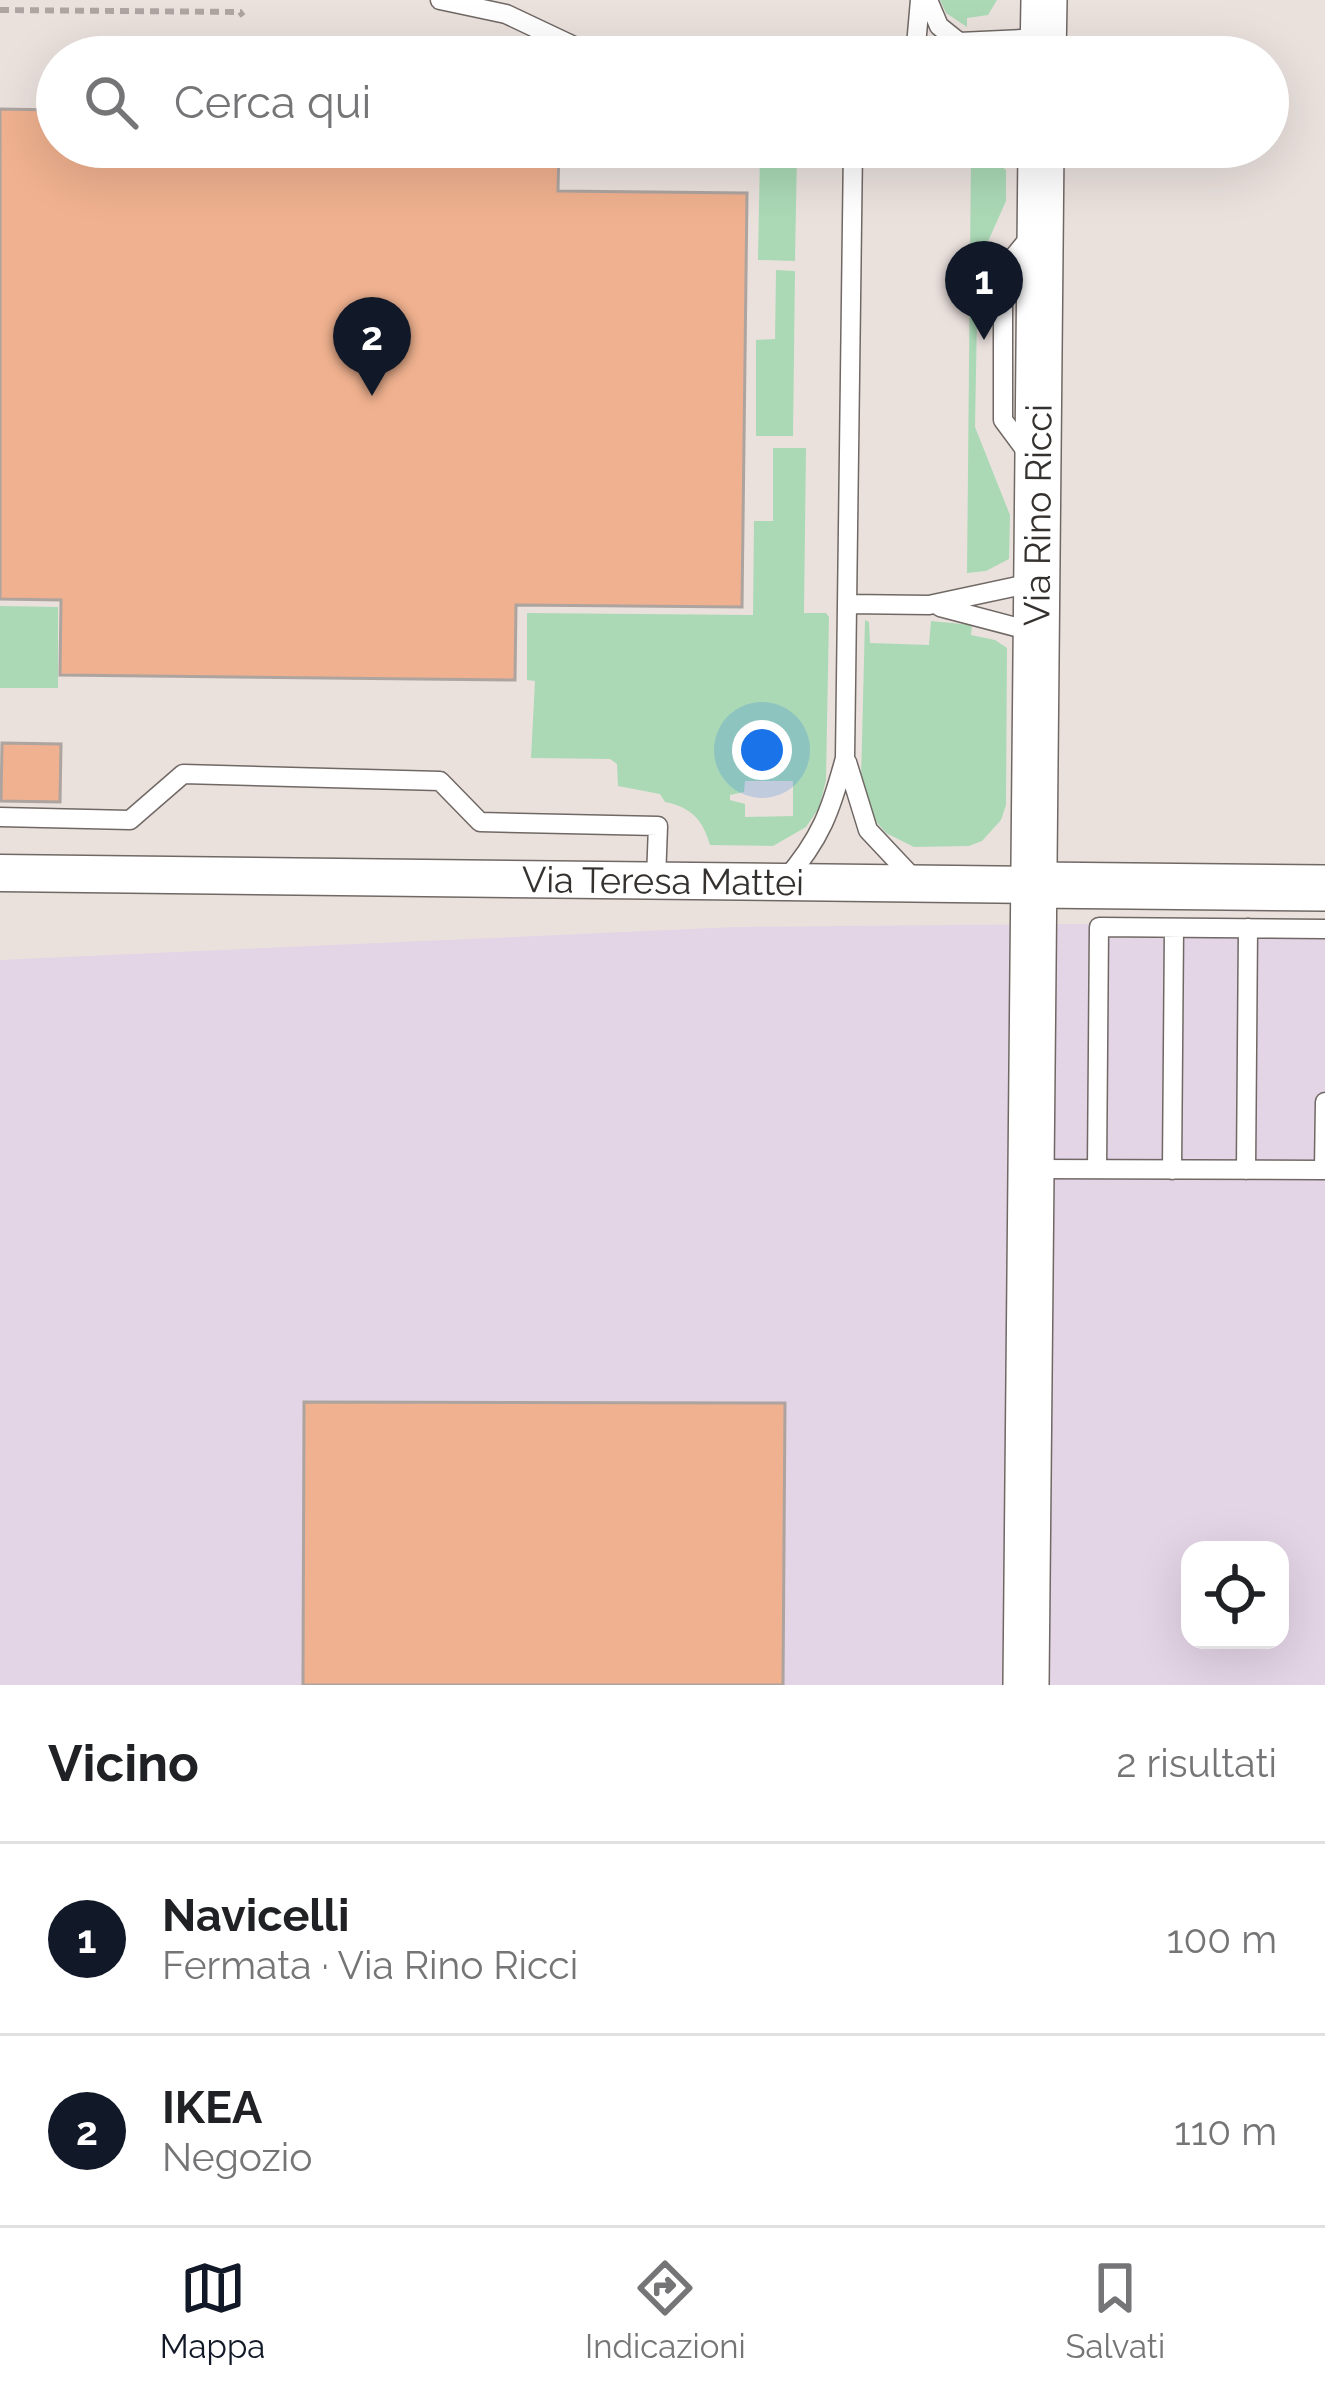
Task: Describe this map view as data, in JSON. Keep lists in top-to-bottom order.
{
  "streets": {
    "street": ["Via Rino Ricci", "Via Teresa Mattei"]
  },
  "crossings": [
    ["Via Rino Ricci", "Via Teresa Mattei"]
  ],
  "page": {
    "search": "Cerca qui",
    "pins": ["1", "2"],
    "heading": ["Vicino", "2 risultati"],
    "list": [
      {
        "mark": "1",
        "name": "Navicelli",
        "note": "Fermata · Via Rino Ricci",
        "value": "100 m"
      },
      {
        "mark": "2",
        "name": "IKEA",
        "note": "Negozio",
        "value": "110 m"
      }
    ],
    "nav": ["Mappa", "Indicazioni", "Salvati"]
  }
}
